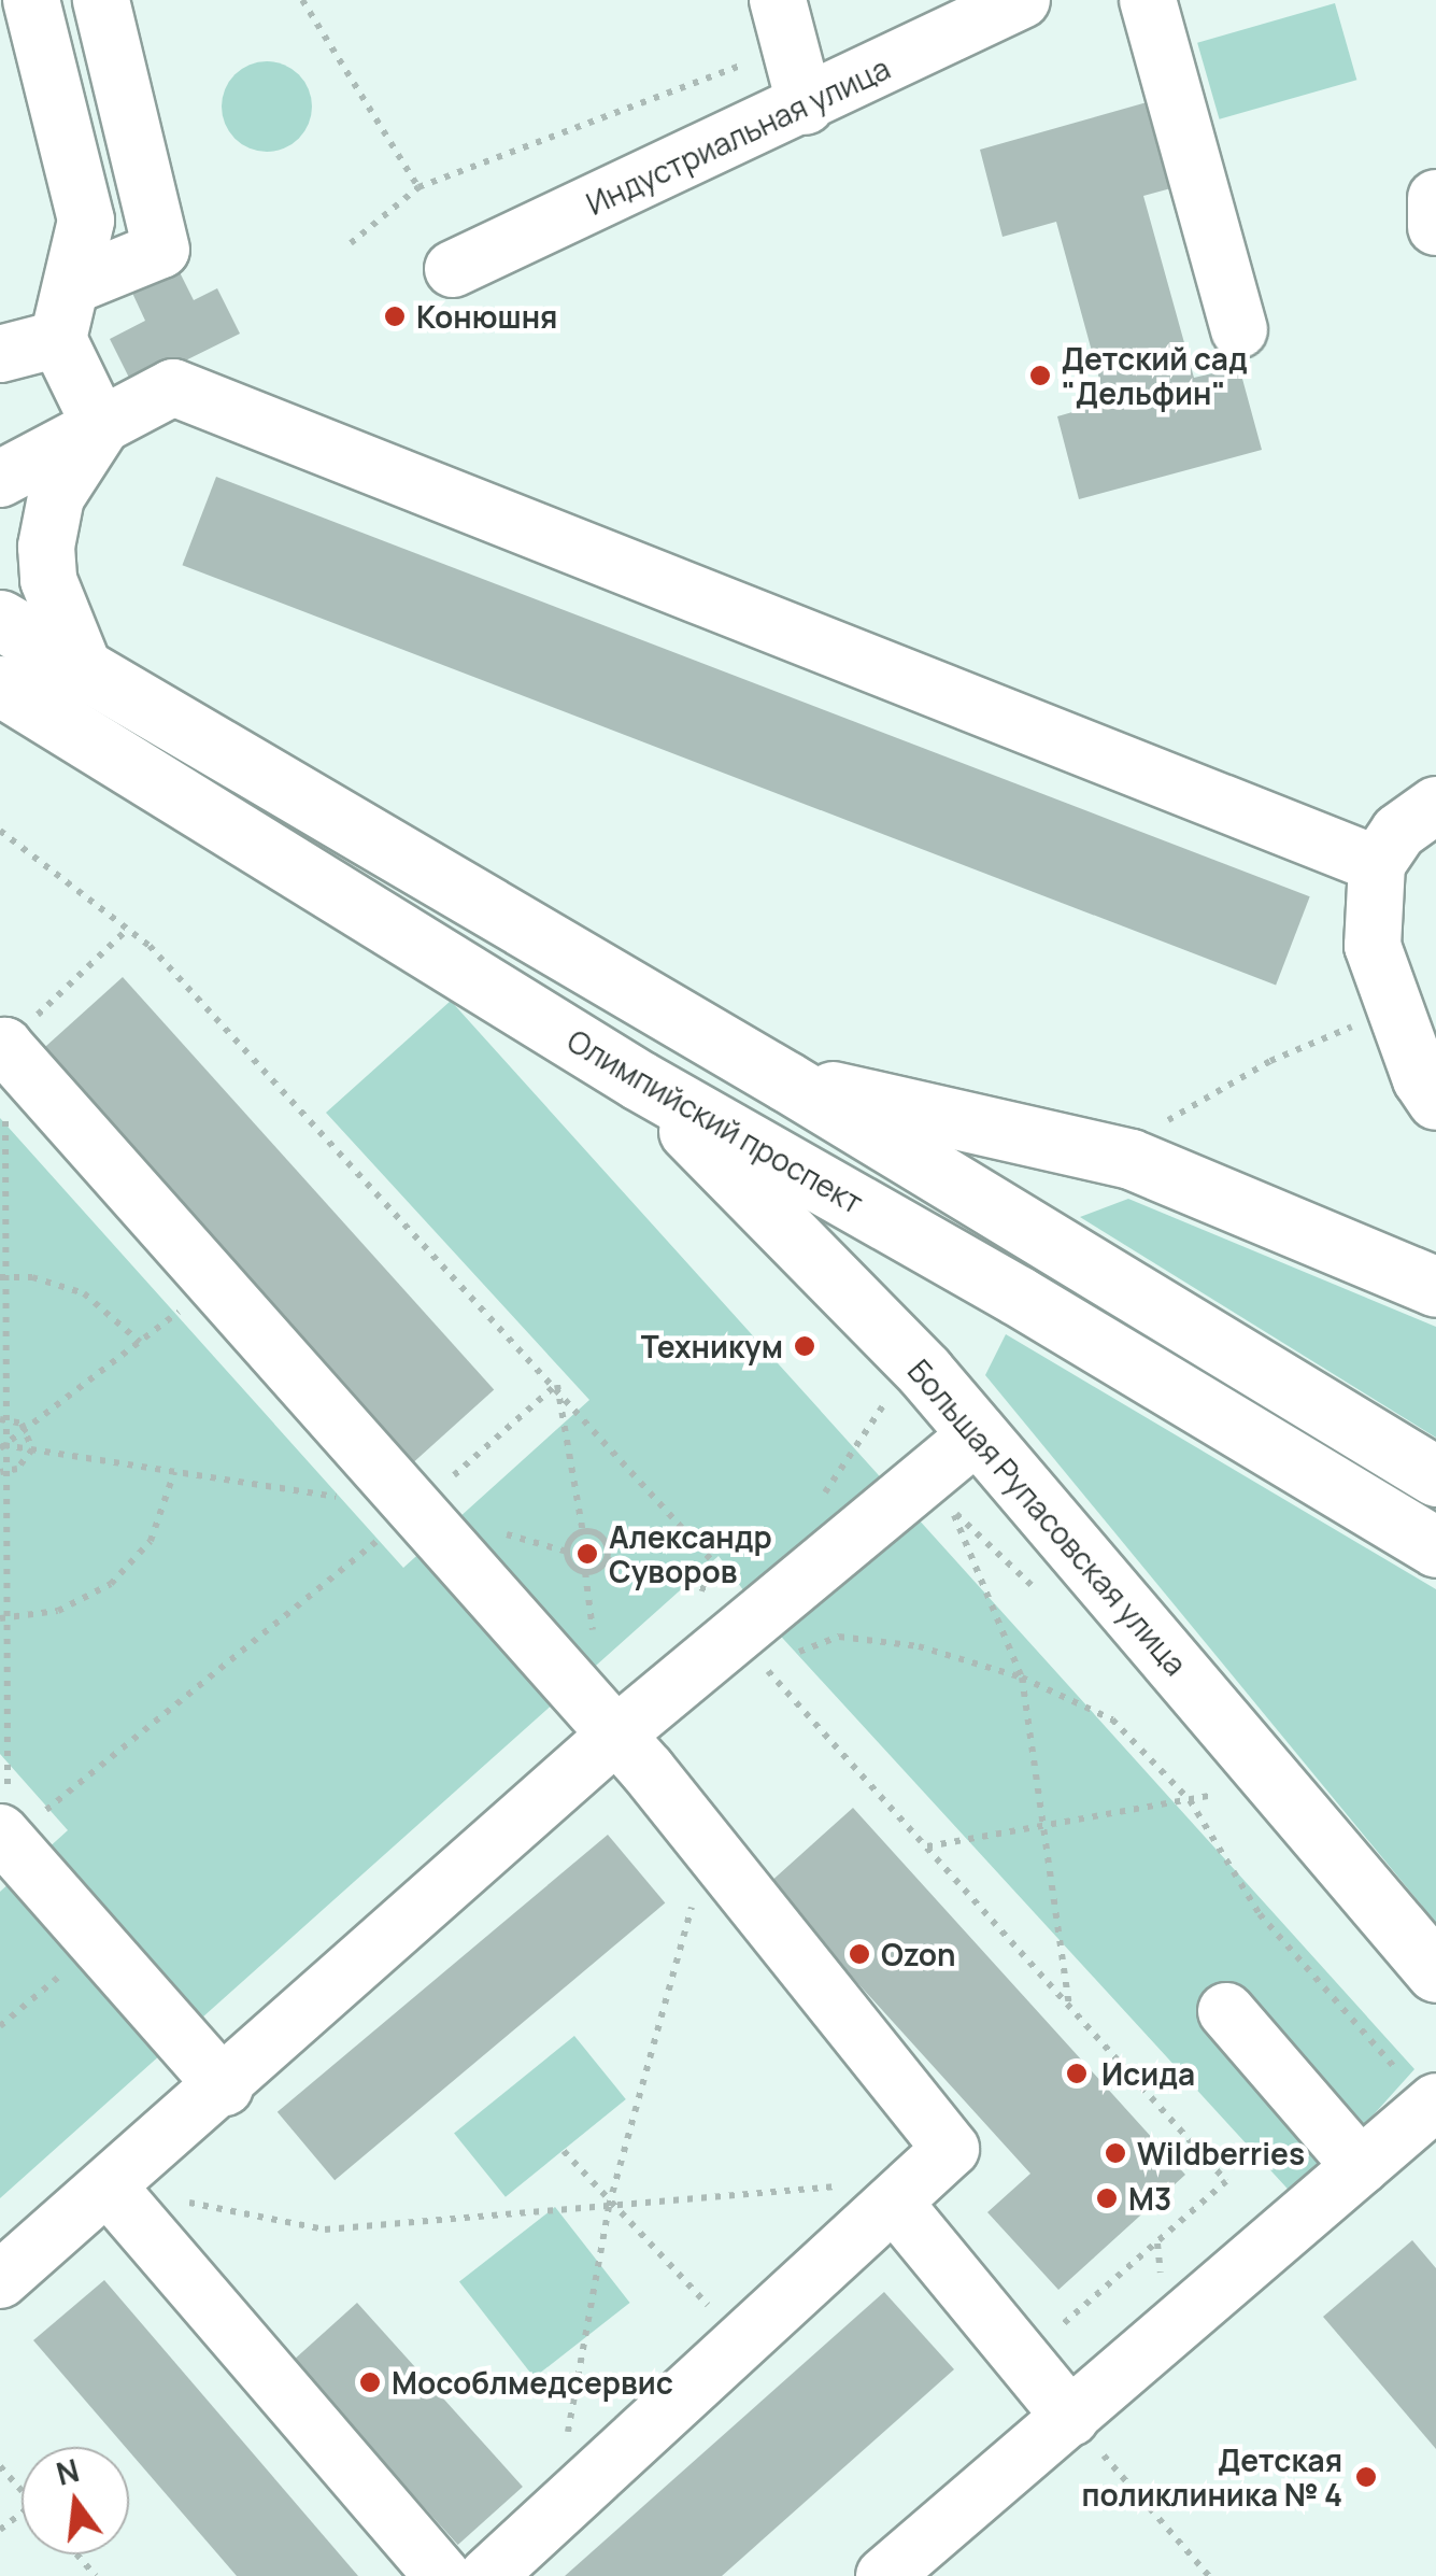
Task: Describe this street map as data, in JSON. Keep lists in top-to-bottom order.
{
  "streets": {
    "main road": ["Олимпийский проспект", "Большая Рупасовская улица"],
    "street": ["Индустриальная улица"]
  },
  "crossings": [
    ["Олимпийский проспект", "Большая Рупасовская улица"]
  ],
  "places": [
    "Конюшня",
    "Детский сад \"Дельфин\"",
    "Техникум",
    "Александр Суворов",
    "Ozon",
    "Исида",
    "Wildberries",
    "М3",
    "Мособлмедсервис",
    "Детская поликлиника № 4"
  ],
  "north": "top"
}
